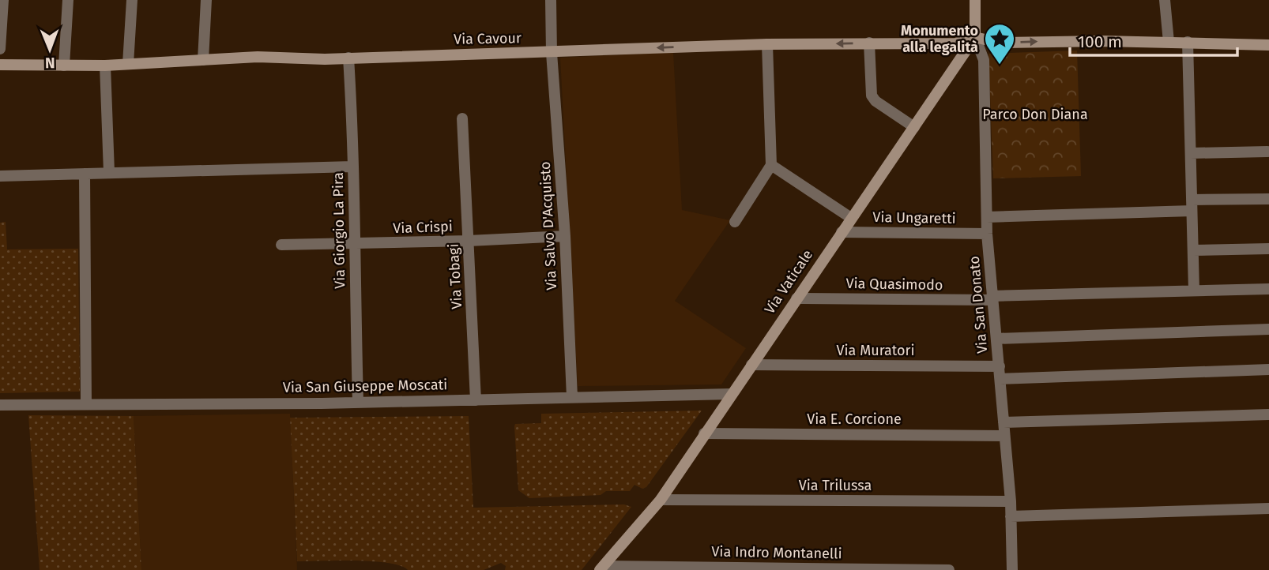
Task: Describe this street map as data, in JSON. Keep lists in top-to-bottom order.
{
  "streets": {
    "street": [
      "Via Cavour",
      "Via Ungaretti",
      "Via Salvo D'Acquisto",
      "Via Crispi",
      "Via Giorgio La Pira",
      "Via Tobagi",
      "Via Vaticale",
      "Via Quasimodo",
      "Via San Donato",
      "Via Muratori",
      "Via San Giuseppe Moscati",
      "Via E. Corcione",
      "Via Trilussa",
      "Via Indro Montanelli"
    ]
  },
  "crossings": [
    ["Via Cavour", "Via Salvo D'Acquisto"],
    ["Via Cavour", "Via Giorgio La Pira"],
    ["Via Cavour", "Via Vaticale"],
    ["Via Cavour", "Via San Donato"],
    ["Via Ungaretti", "Via Vaticale"],
    ["Via Ungaretti", "Via San Donato"],
    ["Via Salvo D'Acquisto", "Via Crispi"],
    ["Via Salvo D'Acquisto", "Via San Giuseppe Moscati"],
    ["Via Crispi", "Via Giorgio La Pira"],
    ["Via Crispi", "Via Tobagi"],
    ["Via Giorgio La Pira", "Via San Giuseppe Moscati"],
    ["Via Tobagi", "Via San Giuseppe Moscati"],
    ["Via Vaticale", "Via Quasimodo"],
    ["Via Vaticale", "Via San Donato"],
    ["Via Vaticale", "Via Muratori"],
    ["Via Vaticale", "Via San Giuseppe Moscati"],
    ["Via Vaticale", "Via E. Corcione"],
    ["Via Vaticale", "Via Trilussa"],
    ["Via Vaticale", "Via Indro Montanelli"],
    ["Via Quasimodo", "Via San Donato"],
    ["Via San Donato", "Via Muratori"],
    ["Via San Donato", "Via E. Corcione"],
    ["Via San Donato", "Via Trilussa"]
  ],
  "parks": ["Parco Don Diana"],
  "places": {
    "place": ["Monumento alla legalità"]
  },
  "scale_bar": "100 m",
  "north": "bottom"
}
